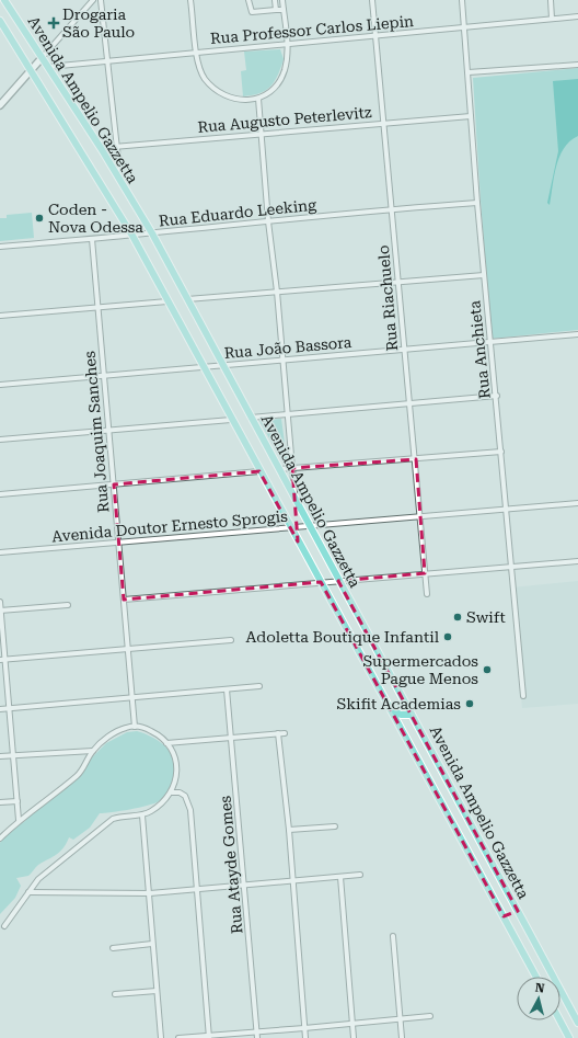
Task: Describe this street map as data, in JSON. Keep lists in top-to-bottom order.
{
  "streets": {
    "main road": ["Avenida Ampelio Gazzetta"],
    "street": [
      "Rua Professor Carlos Liepin",
      "Rua Augusto Peterlevitz",
      "Rua Eduardo Leeking",
      "Rua Riachuelo",
      "Rua João Bassora",
      "Rua Anchieta",
      "Rua Joaquim Sanches",
      "Avenida Doutor Ernesto Sprogis",
      "Rua Atayde Gomes"
    ]
  },
  "crossings": [
    ["Rua Professor Carlos Liepin", "Avenida Ampelio Gazzetta"],
    ["Rua Professor Carlos Liepin", "Rua Riachuelo"],
    ["Rua Professor Carlos Liepin", "Rua Anchieta"],
    ["Avenida Ampelio Gazzetta", "Rua Augusto Peterlevitz"],
    ["Avenida Ampelio Gazzetta", "Rua Eduardo Leeking"],
    ["Avenida Ampelio Gazzetta", "Rua João Bassora"],
    ["Avenida Ampelio Gazzetta", "Avenida Doutor Ernesto Sprogis"],
    ["Rua Augusto Peterlevitz", "Rua Riachuelo"],
    ["Rua Augusto Peterlevitz", "Rua Anchieta"],
    ["Rua Eduardo Leeking", "Rua Riachuelo"],
    ["Rua Eduardo Leeking", "Rua Anchieta"],
    ["Rua Eduardo Leeking", "Rua Joaquim Sanches"],
    ["Rua Riachuelo", "Rua João Bassora"],
    ["Rua Riachuelo", "Avenida Doutor Ernesto Sprogis"],
    ["Rua João Bassora", "Rua Anchieta"],
    ["Rua João Bassora", "Rua Joaquim Sanches"],
    ["Rua Anchieta", "Avenida Doutor Ernesto Sprogis"],
    ["Rua Joaquim Sanches", "Avenida Doutor Ernesto Sprogis"]
  ],
  "places": {
    "health": ["Drogaria São Paulo"],
    "other": [
      "Coden - Nova Odessa",
      "Swift",
      "Adoletta Boutique Infantil",
      "Supermercados Pague Menos",
      "Skifit Academias"
    ]
  },
  "north": "top"
}
